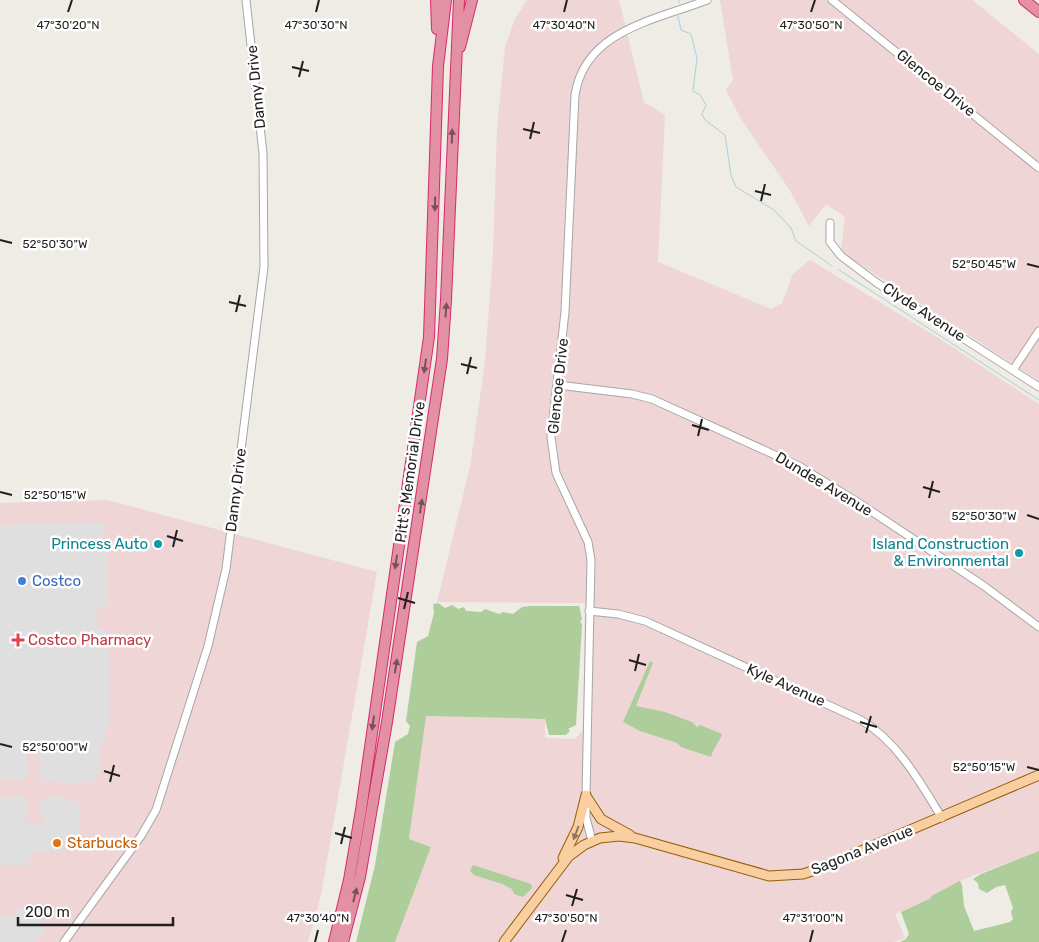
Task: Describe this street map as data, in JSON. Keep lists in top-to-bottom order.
{
  "streets": {
    "highway": ["Pitt's Memorial Drive"],
    "main road": ["Sagona Avenue"],
    "street": [
      "Glencoe Drive",
      "Danny Drive",
      "Clyde Avenue",
      "Dundee Avenue",
      "Kyle Avenue"
    ]
  },
  "crossings": [
    ["Glencoe Drive", "Dundee Avenue"],
    ["Glencoe Drive", "Kyle Avenue"],
    ["Glencoe Drive", "Sagona Avenue"],
    ["Kyle Avenue", "Sagona Avenue"]
  ],
  "places": {
    "other": [
      "Princess Auto",
      "Island Construction & Environmental",
      "Costco",
      "Starbucks"
    ],
    "health": ["Costco Pharmacy"]
  },
  "scale_bar": "200 m",
  "coordinates": [
    "47°30'20\"N",
    "47°30'30\"N",
    "47°30'40\"N",
    "47°30'50\"N",
    "52°50'30\"W",
    "52°50'45\"W",
    "52°50'15\"W",
    "52°50'00\"W",
    "47°31'00\"N"
  ]
}
